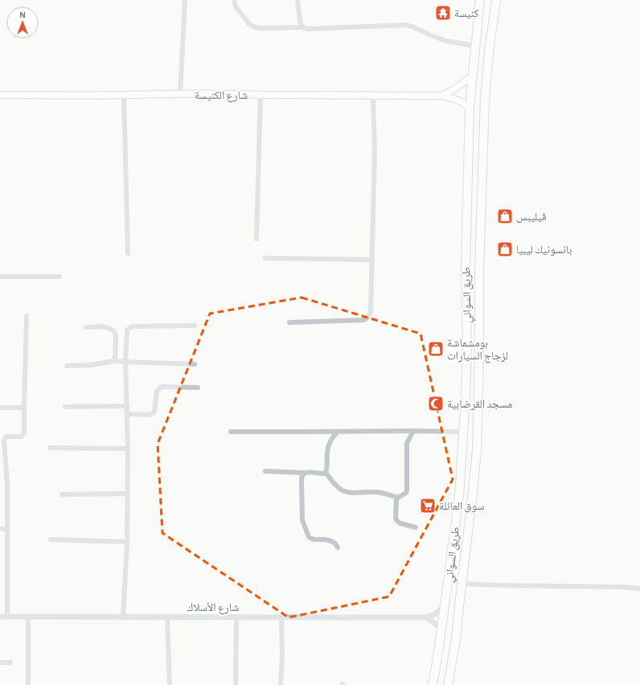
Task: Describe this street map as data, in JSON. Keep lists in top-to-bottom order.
{
  "streets": {
    "highway": ["طريق السواني"],
    "main road": ["شارع الكنيسة"],
    "street": ["شارع الأسلاك"]
  },
  "crossings": [
    ["شارع الكنيسة", "طريق السواني"],
    ["طريق السواني", "شارع الأسلاك"]
  ],
  "places": {
    "temple": ["كنيسة"],
    "shop": ["فيليبس", "بانسونيك ليبيا", "بومشماشة لزجاج السيارات"],
    "mosque": ["مسجد القرضابية"],
    "supermarket": ["سوق العائلة"]
  },
  "north": "top"
}
